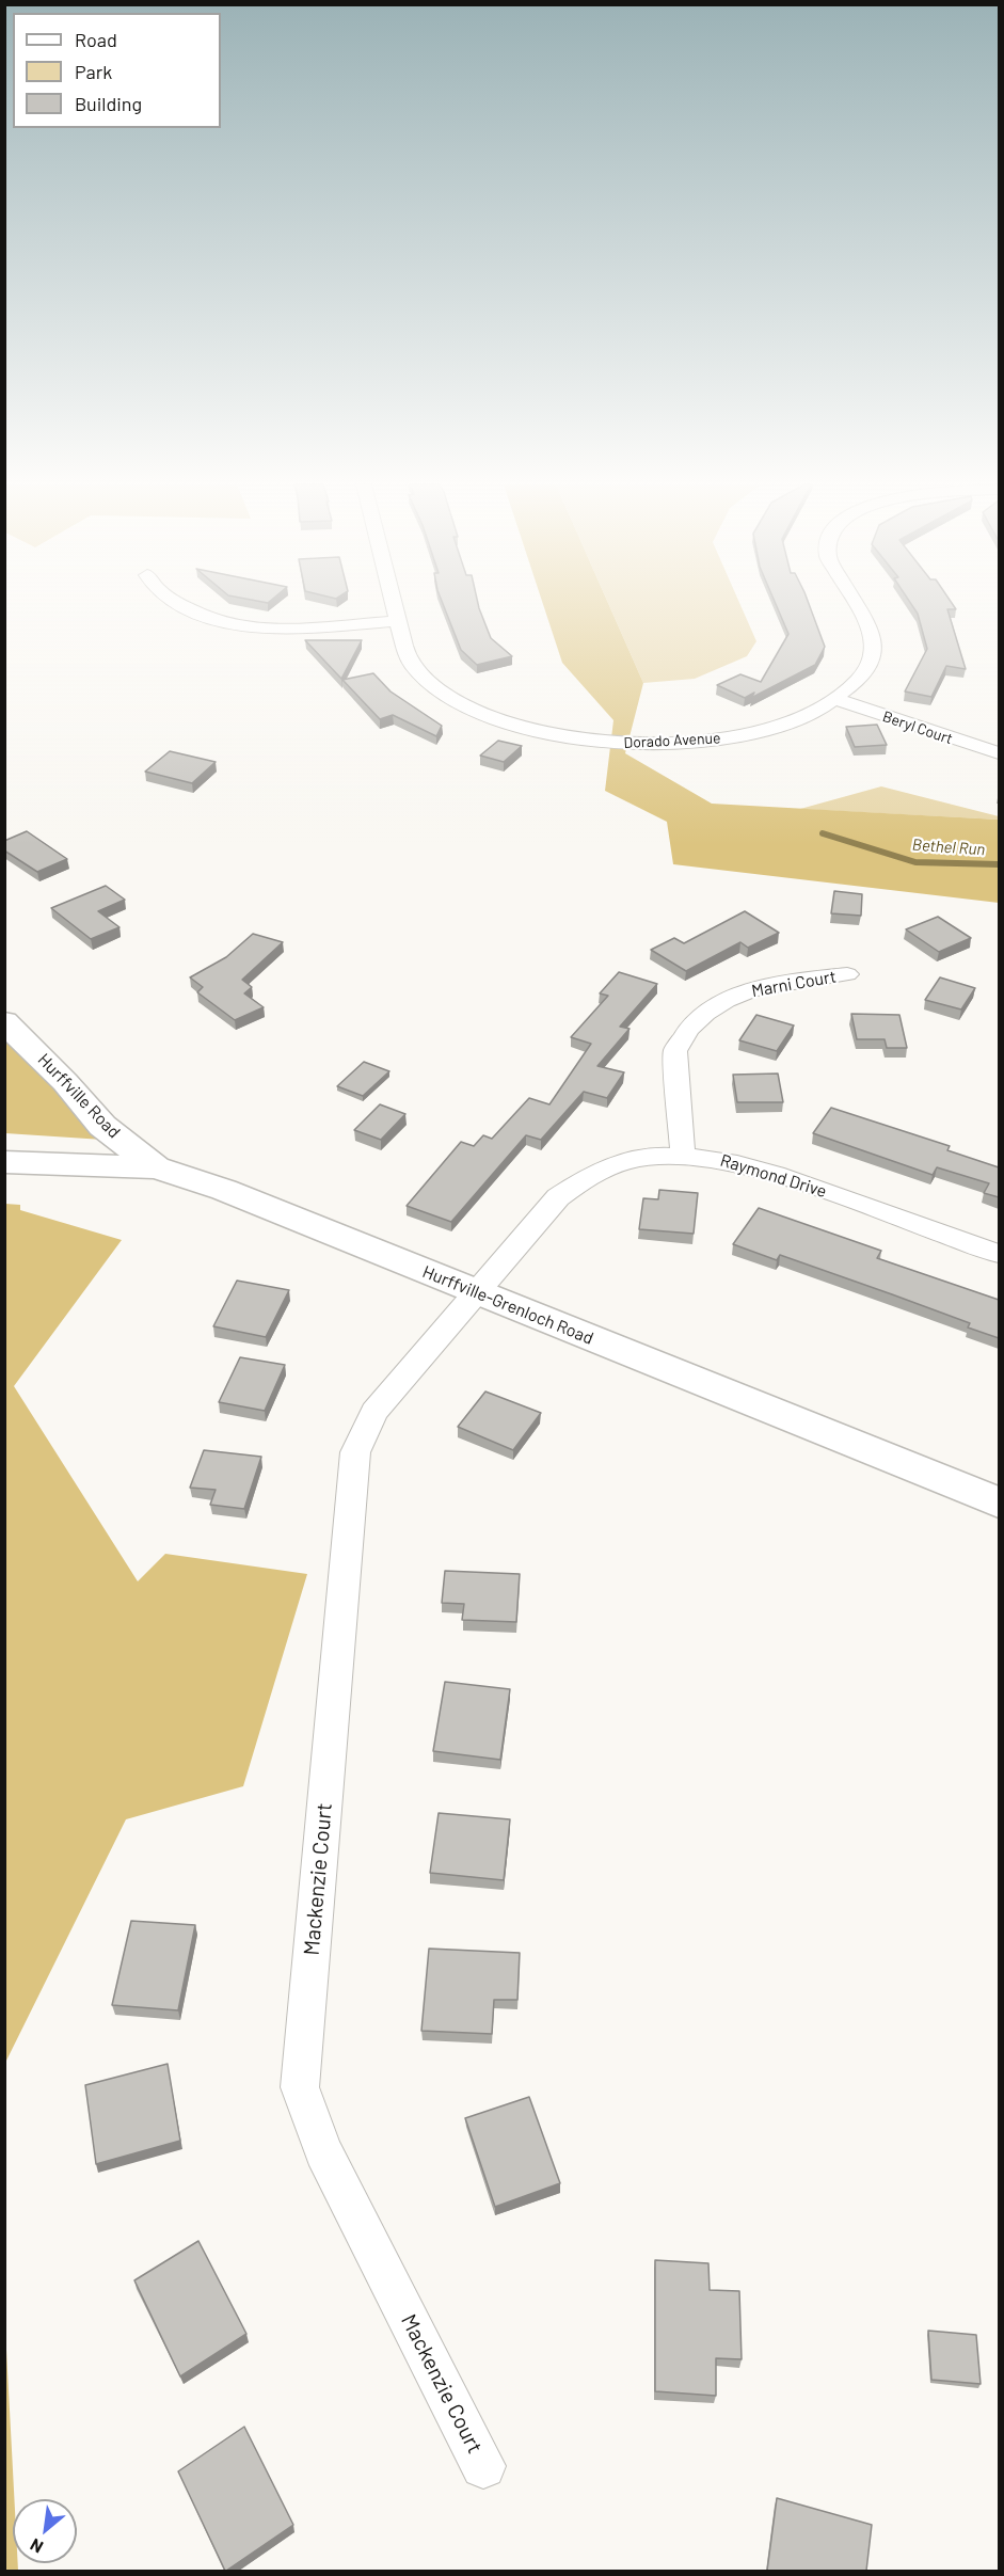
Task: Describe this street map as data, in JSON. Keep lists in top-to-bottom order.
{
  "streets": {
    "main road": ["Hurffville Road", "Hurffville-Grenloch Road"],
    "street": [
      "Beryl Court",
      "Dorado Avenue",
      "Marni Court",
      "Raymond Drive",
      "Mackenzie Court"
    ]
  },
  "crossings": [
    ["Beryl Court", "Dorado Avenue"],
    ["Marni Court", "Raymond Drive"],
    ["Hurffville Road", "Hurffville-Grenloch Road"],
    ["Raymond Drive", "Hurffville-Grenloch Road"],
    ["Raymond Drive", "Mackenzie Court"],
    ["Hurffville-Grenloch Road", "Mackenzie Court"]
  ],
  "water": ["Bethel Run"],
  "legend": ["Road", "Park", "Building"],
  "north": "bottom left"
}
